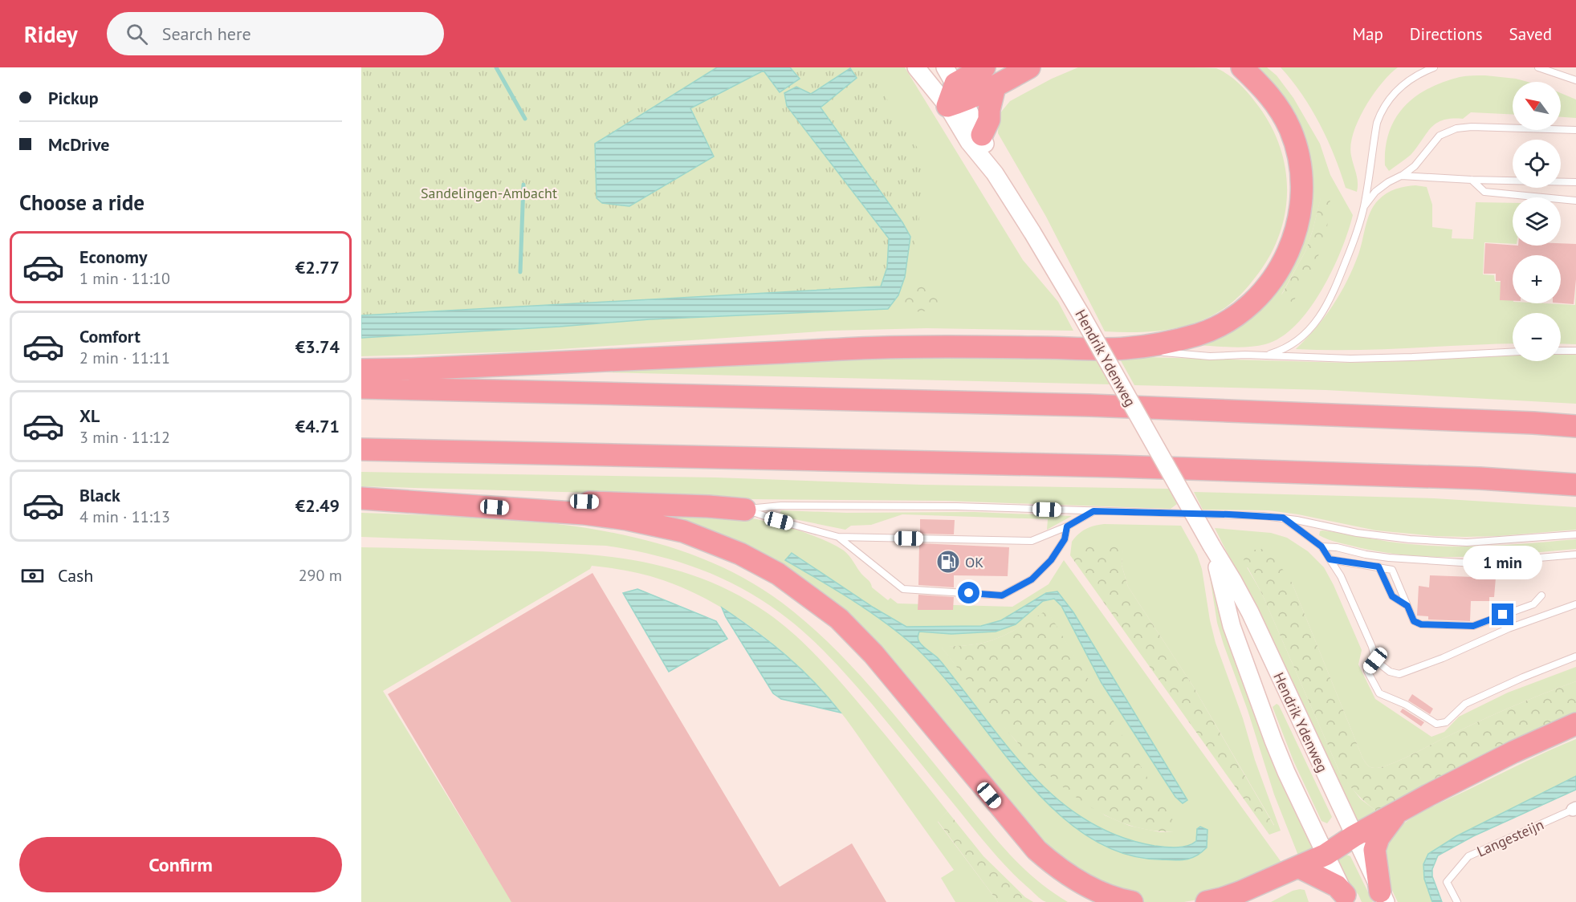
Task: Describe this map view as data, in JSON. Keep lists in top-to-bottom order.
{
  "streets": {
    "main road": ["Hendrik Ydenweg"],
    "lane": ["Langesteijn"]
  },
  "parks": ["Sandelingen-Ambacht"],
  "places": {
    "fuel station": ["OK"]
  },
  "north": "top left",
  "page": {
    "header": "Ridey",
    "search": "Search here",
    "nav": ["Map", "Directions", "Saved"],
    "banner": ["Pickup", "McDrive"],
    "map_buttons": ["+", "−"],
    "heading": "Choose a ride",
    "list": [
      {
        "name": "Economy",
        "note": "1 min · 11:10",
        "value": "€2.77"
      },
      {
        "name": "Comfort",
        "note": "2 min · 11:11",
        "value": "€3.74"
      },
      {
        "name": "XL",
        "note": "3 min · 11:12",
        "value": "€4.71"
      },
      {
        "name": "Black",
        "note": "4 min · 11:13",
        "value": "€2.49"
      }
    ],
    "bubble": "1 min",
    "pay": ["Cash", "290 m"],
    "buttons": "Confirm"
  }
}
